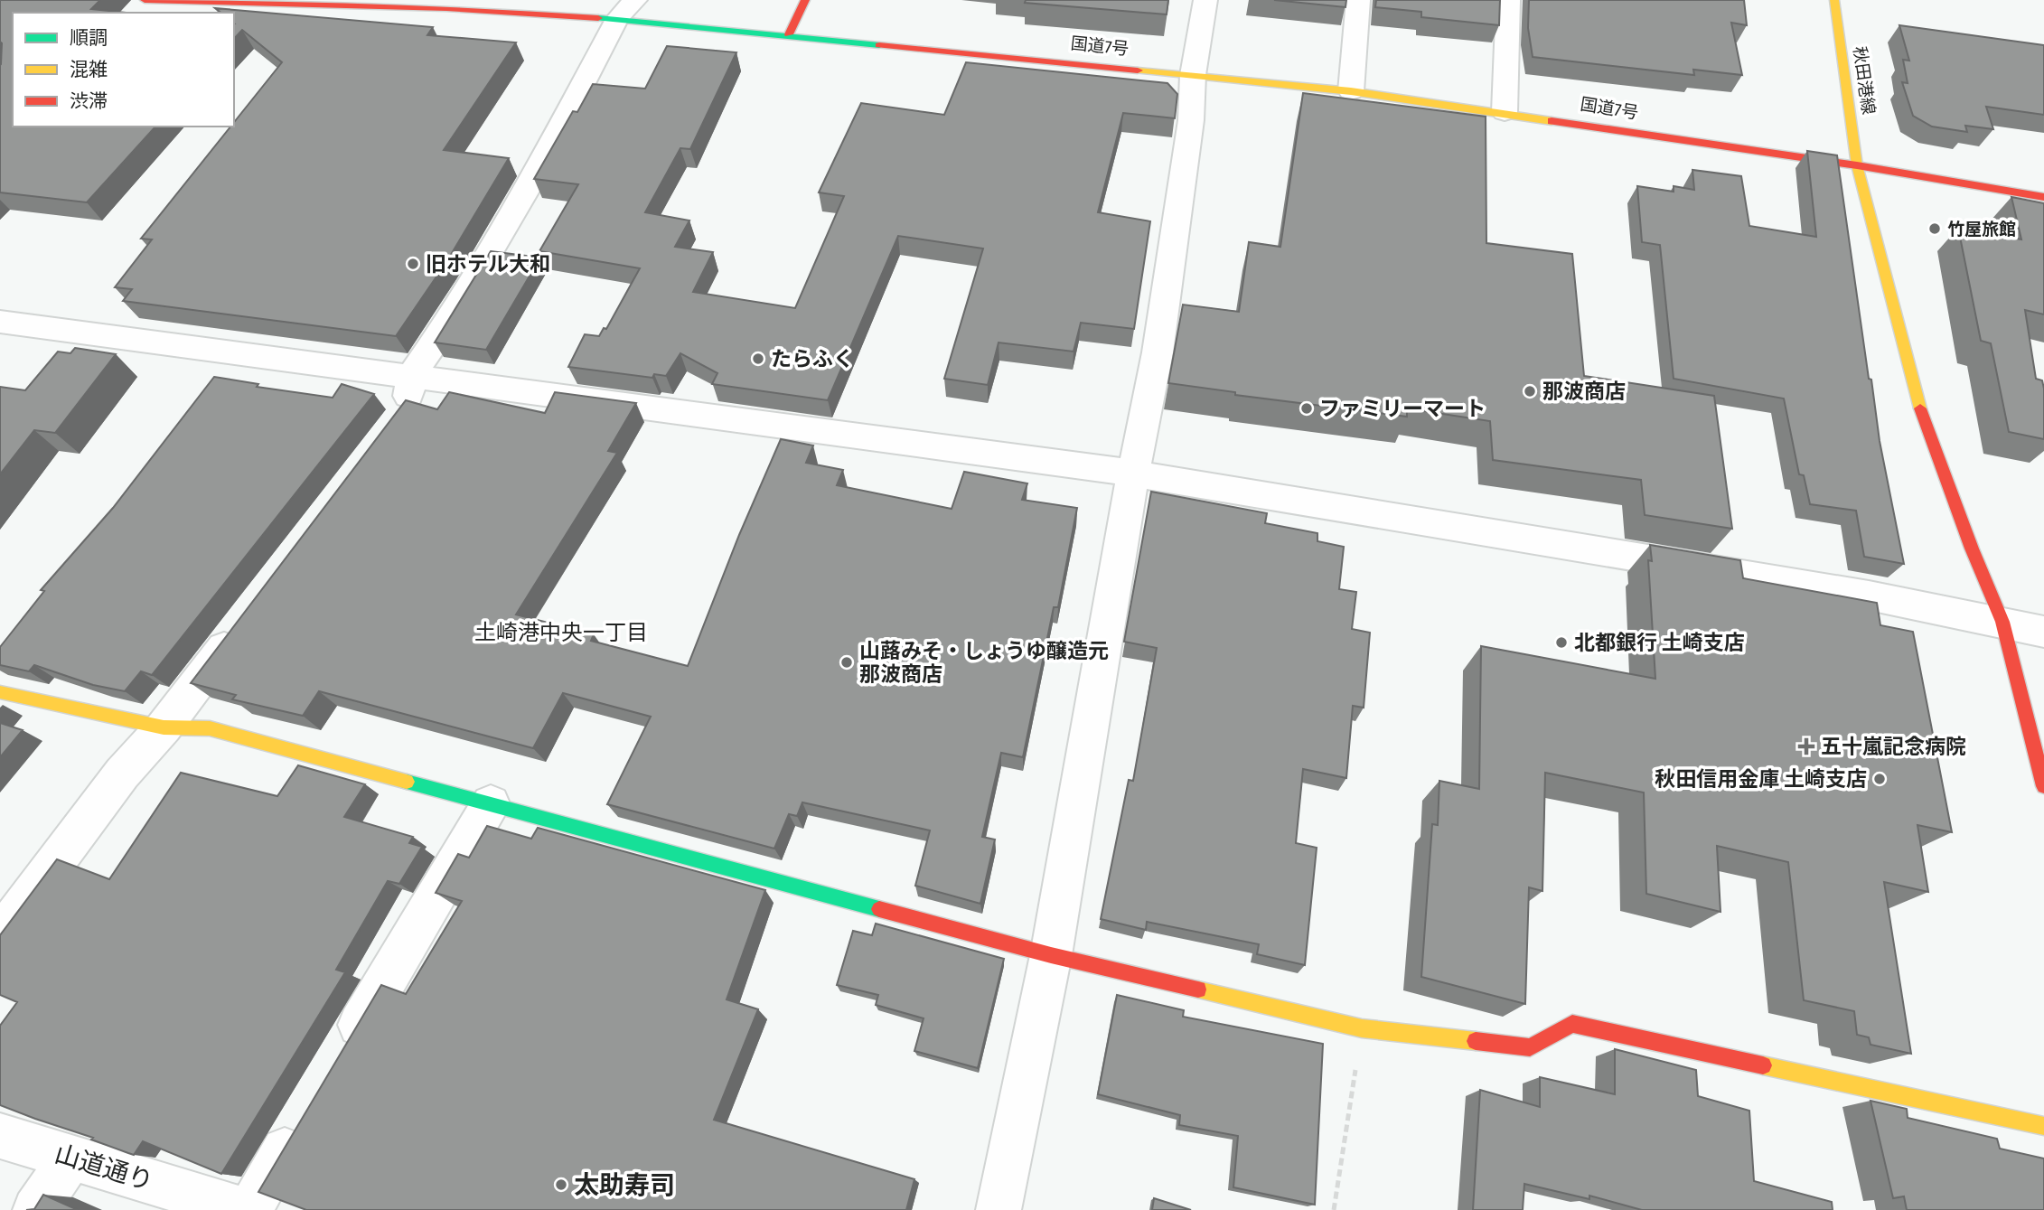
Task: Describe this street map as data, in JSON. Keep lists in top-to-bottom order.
{
  "streets": {
    "main road": ["国道7号", "秋田港線"],
    "street": ["山道通り"]
  },
  "crossings": [
    ["国道7号", "秋田港線"]
  ],
  "districts": ["土崎港中央一丁目"],
  "places": {
    "other": [
      "竹屋旅館",
      "旧ホテル大和",
      "たらふく",
      "那波商店",
      "ファミリーマート",
      "北都銀行 土崎支店",
      "山蕗みそ・しょうゆ醸造元 那波商店",
      "秋田信用金庫 土崎支店",
      "太助寿司"
    ],
    "health": ["五十嵐記念病院"]
  },
  "legend": ["順調", "混雑", "渋滞"]
}
